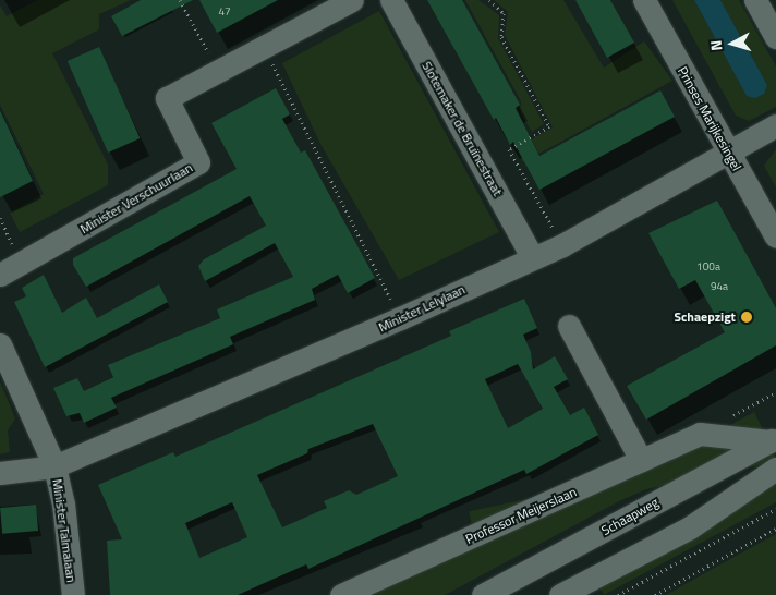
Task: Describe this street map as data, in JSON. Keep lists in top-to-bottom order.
{
  "streets": {
    "street": [
      "Prinses Marijkesingel",
      "Slotemaker de Bruïnestraat",
      "Minister Verschuurlaan",
      "Minister Lelylaan",
      "Professor Meijerslaan",
      "Schaapweg",
      "Minister Talmalaan"
    ]
  },
  "crossings": [
    ["Prinses Marijkesingel", "Minister Lelylaan"],
    ["Slotemaker de Bruïnestraat", "Minister Lelylaan"],
    ["Minister Lelylaan", "Minister Talmalaan"]
  ],
  "places": ["Schaepzigt"],
  "house_numbers": ["47", "100a", "94a"],
  "north": "left"
}
